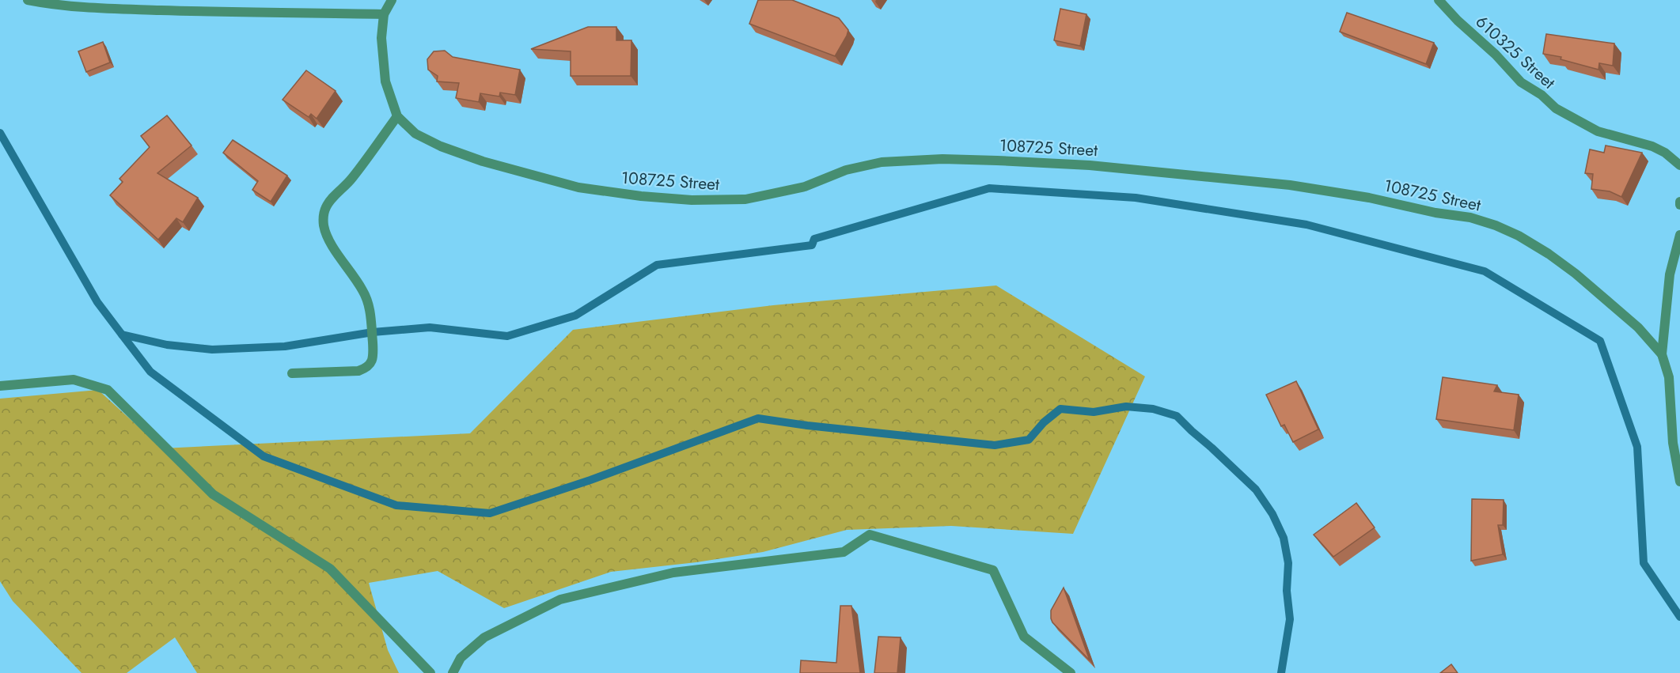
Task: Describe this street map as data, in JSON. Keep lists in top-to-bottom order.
{
  "streets": {
    "street": ["610325 Street", "108725 Street"]
  }
}
